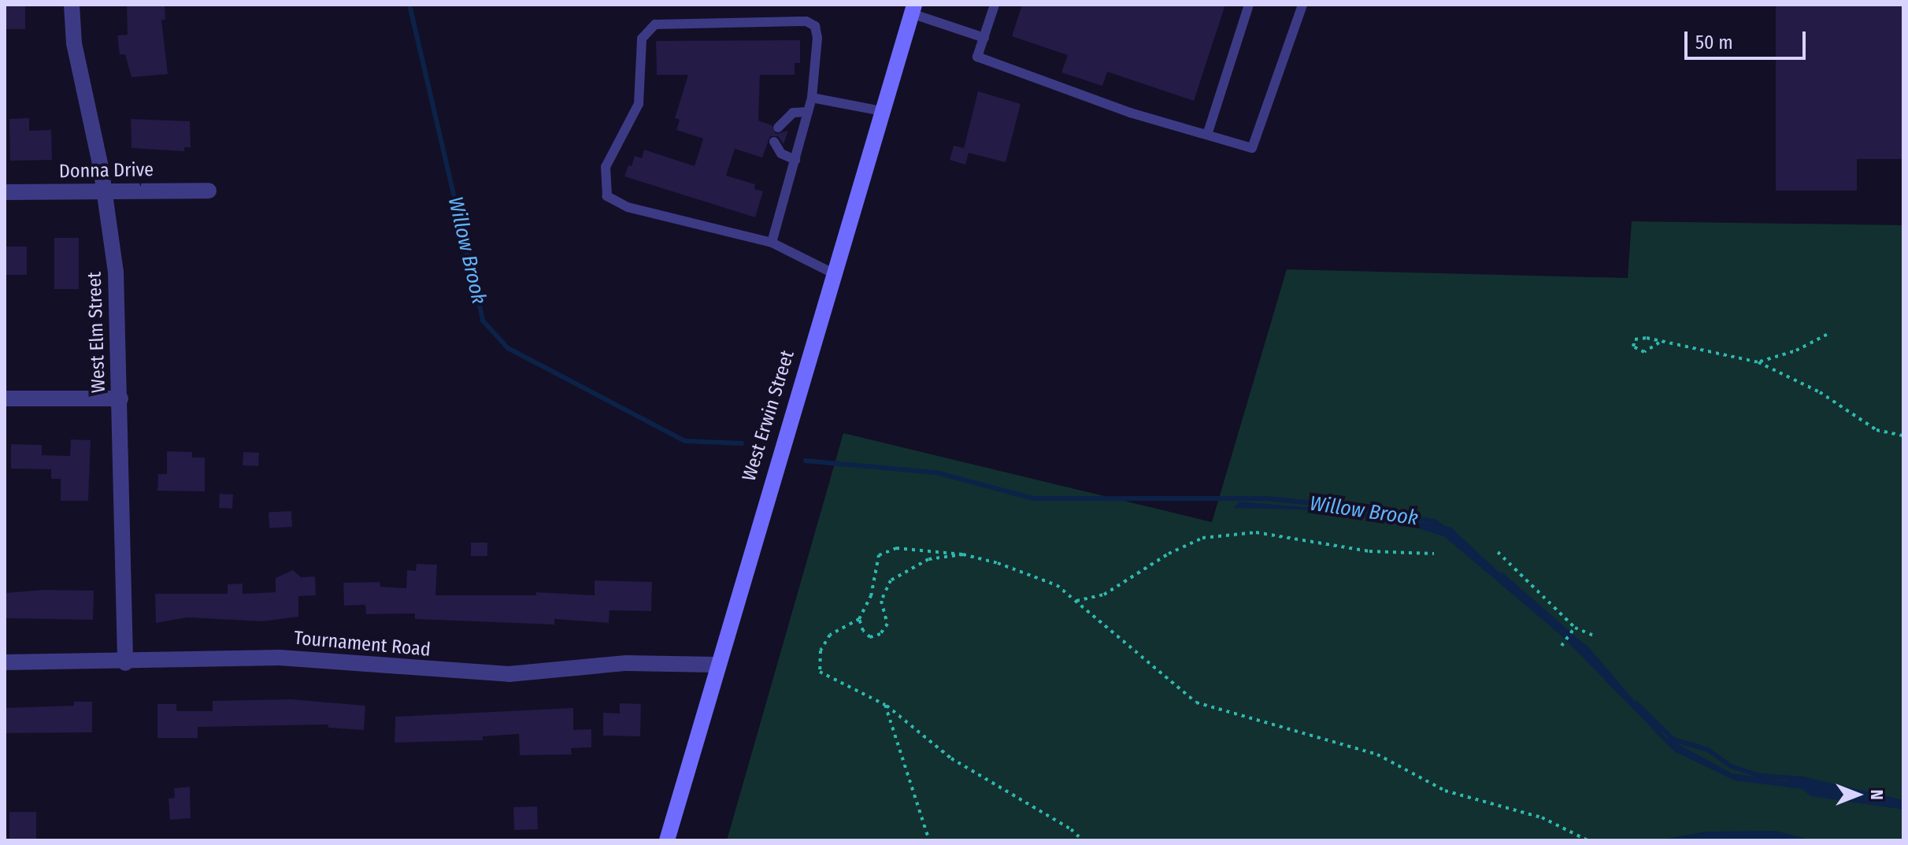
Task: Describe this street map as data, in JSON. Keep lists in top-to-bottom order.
{
  "streets": {
    "main road": ["West Erwin Street"],
    "street": ["Donna Drive", "West Elm Street", "Tournament Road"]
  },
  "crossings": [
    ["Donna Drive", "West Elm Street"],
    ["West Elm Street", "Tournament Road"],
    ["West Erwin Street", "Tournament Road"]
  ],
  "water": ["Willow Brook"],
  "scale_bar": "50 m",
  "north": "right"
}
